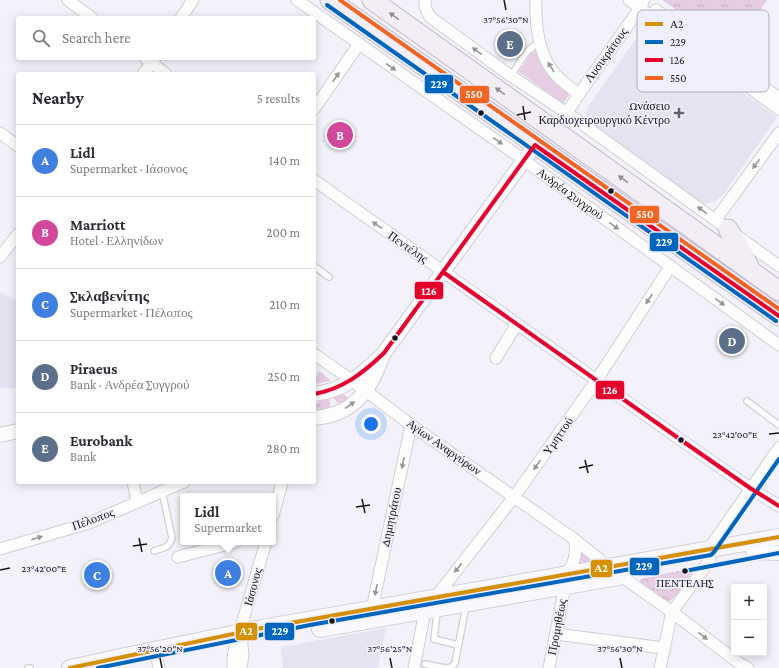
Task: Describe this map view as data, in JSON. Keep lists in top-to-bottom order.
{
  "streets": {
    "highway": ["Ανδρέα Συγγρού"],
    "street": [
      "Λυσικράτους",
      "Πεντέλης",
      "Υμηττού",
      "Αγίων Αναργύρων",
      "Δημητράτου",
      "Πέλοπος",
      "Ιάσονος",
      "Προμηθέως"
    ]
  },
  "crossings": [
    ["Ανδρέα Συγγρού", "Υμηττού"],
    ["Πεντέλης", "Υμηττού"],
    ["Υμηττού", "Αγίων Αναργύρων"],
    ["Αγίων Αναργύρων", "Δημητράτου"]
  ],
  "one_way": ["Υμηττού", "Δημητράτου", "Πέλοπος"],
  "places": {
    "health": ["Ωνάσειο Καρδιοχειρουργικό Κέντρο"],
    "other": ["ΠΕΝΤΕΛΗΣ"]
  },
  "lines": [
    "transit line 550",
    "transit line 229",
    "transit line 126",
    "transit line Α2"
  ],
  "legend": [
    "Α2",
    "229",
    "126",
    "550"
  ],
  "page": {
    "search": "Search here",
    "pins": [
      "E",
      "B",
      "D",
      "A",
      "C"
    ],
    "heading": ["Nearby", "5 results"],
    "list": [
      {
        "mark": "A",
        "name": "Lidl",
        "note": "Supermarket · Ιάσονος",
        "value": "140 m"
      },
      {
        "mark": "B",
        "name": "Marriott",
        "note": "Hotel · Ελληνίδων",
        "value": "200 m"
      },
      {
        "mark": "C",
        "name": "Σκλαβενίτης",
        "note": "Supermarket · Πέλοπος",
        "value": "210 m"
      },
      {
        "mark": "D",
        "name": "Piraeus",
        "note": "Bank · Ανδρέα Συγγρού",
        "value": "250 m"
      },
      {
        "mark": "E",
        "name": "Eurobank",
        "note": "Bank",
        "value": "280 m"
      }
    ],
    "popup": ["Lidl", "Supermarket"],
    "map_buttons": ["+", "−"]
  },
  "coordinates": [
    "37°56'30\"N",
    "23°42'00\"E",
    "37°56'20\"N",
    "37°56'25\"N"
  ]
}
